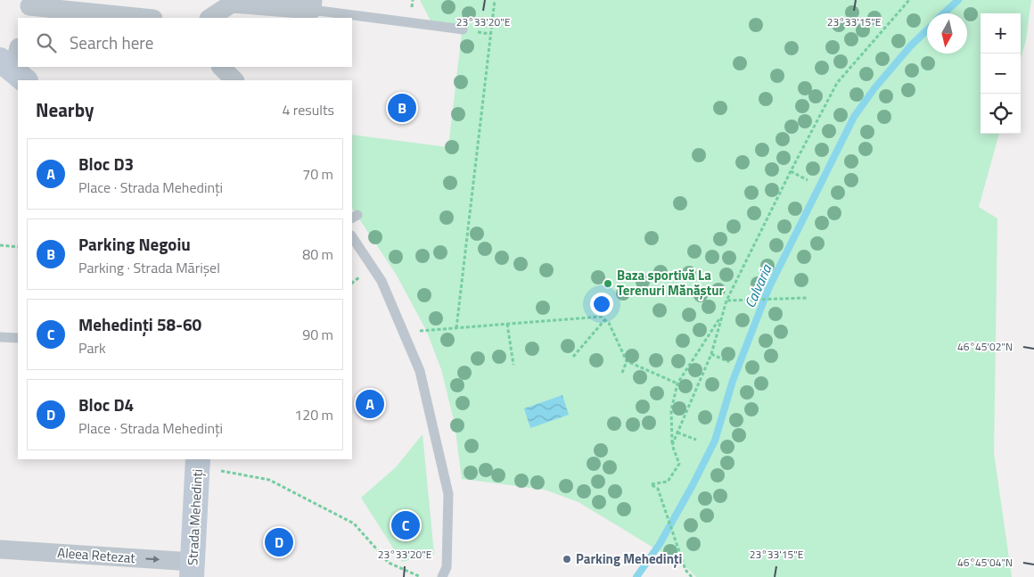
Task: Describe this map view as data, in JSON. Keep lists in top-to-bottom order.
{
  "streets": {
    "street": ["Strada Mehedinți", "Aleea Retezat"]
  },
  "crossings": [
    ["Strada Mehedinți", "Aleea Retezat"]
  ],
  "one_way": ["Aleea Retezat"],
  "water": ["Calvaria"],
  "places": ["Baza sportivă La Terenuri Mănăștur", "Parking Mehedinți"],
  "north": "bottom",
  "page": {
    "map_buttons": ["+", "−"],
    "search": "Search here",
    "heading": ["Nearby", "4 results"],
    "pins": [
      "B",
      "A",
      "C",
      "D"
    ],
    "list": [
      {
        "mark": "A",
        "name": "Bloc D3",
        "note": "Place · Strada Mehedinți",
        "value": "70 m"
      },
      {
        "mark": "B",
        "name": "Parking Negoiu",
        "note": "Parking · Strada Mărișel",
        "value": "80 m"
      },
      {
        "mark": "C",
        "name": "Mehedinți 58-60",
        "note": "Park",
        "value": "90 m"
      },
      {
        "mark": "D",
        "name": "Bloc D4",
        "note": "Place · Strada Mehedinți",
        "value": "120 m"
      }
    ]
  },
  "coordinates": [
    "23°33'20\"E",
    "23°33'15\"E",
    "46°45'02\"N",
    "46°45'04\"N"
  ]
}
